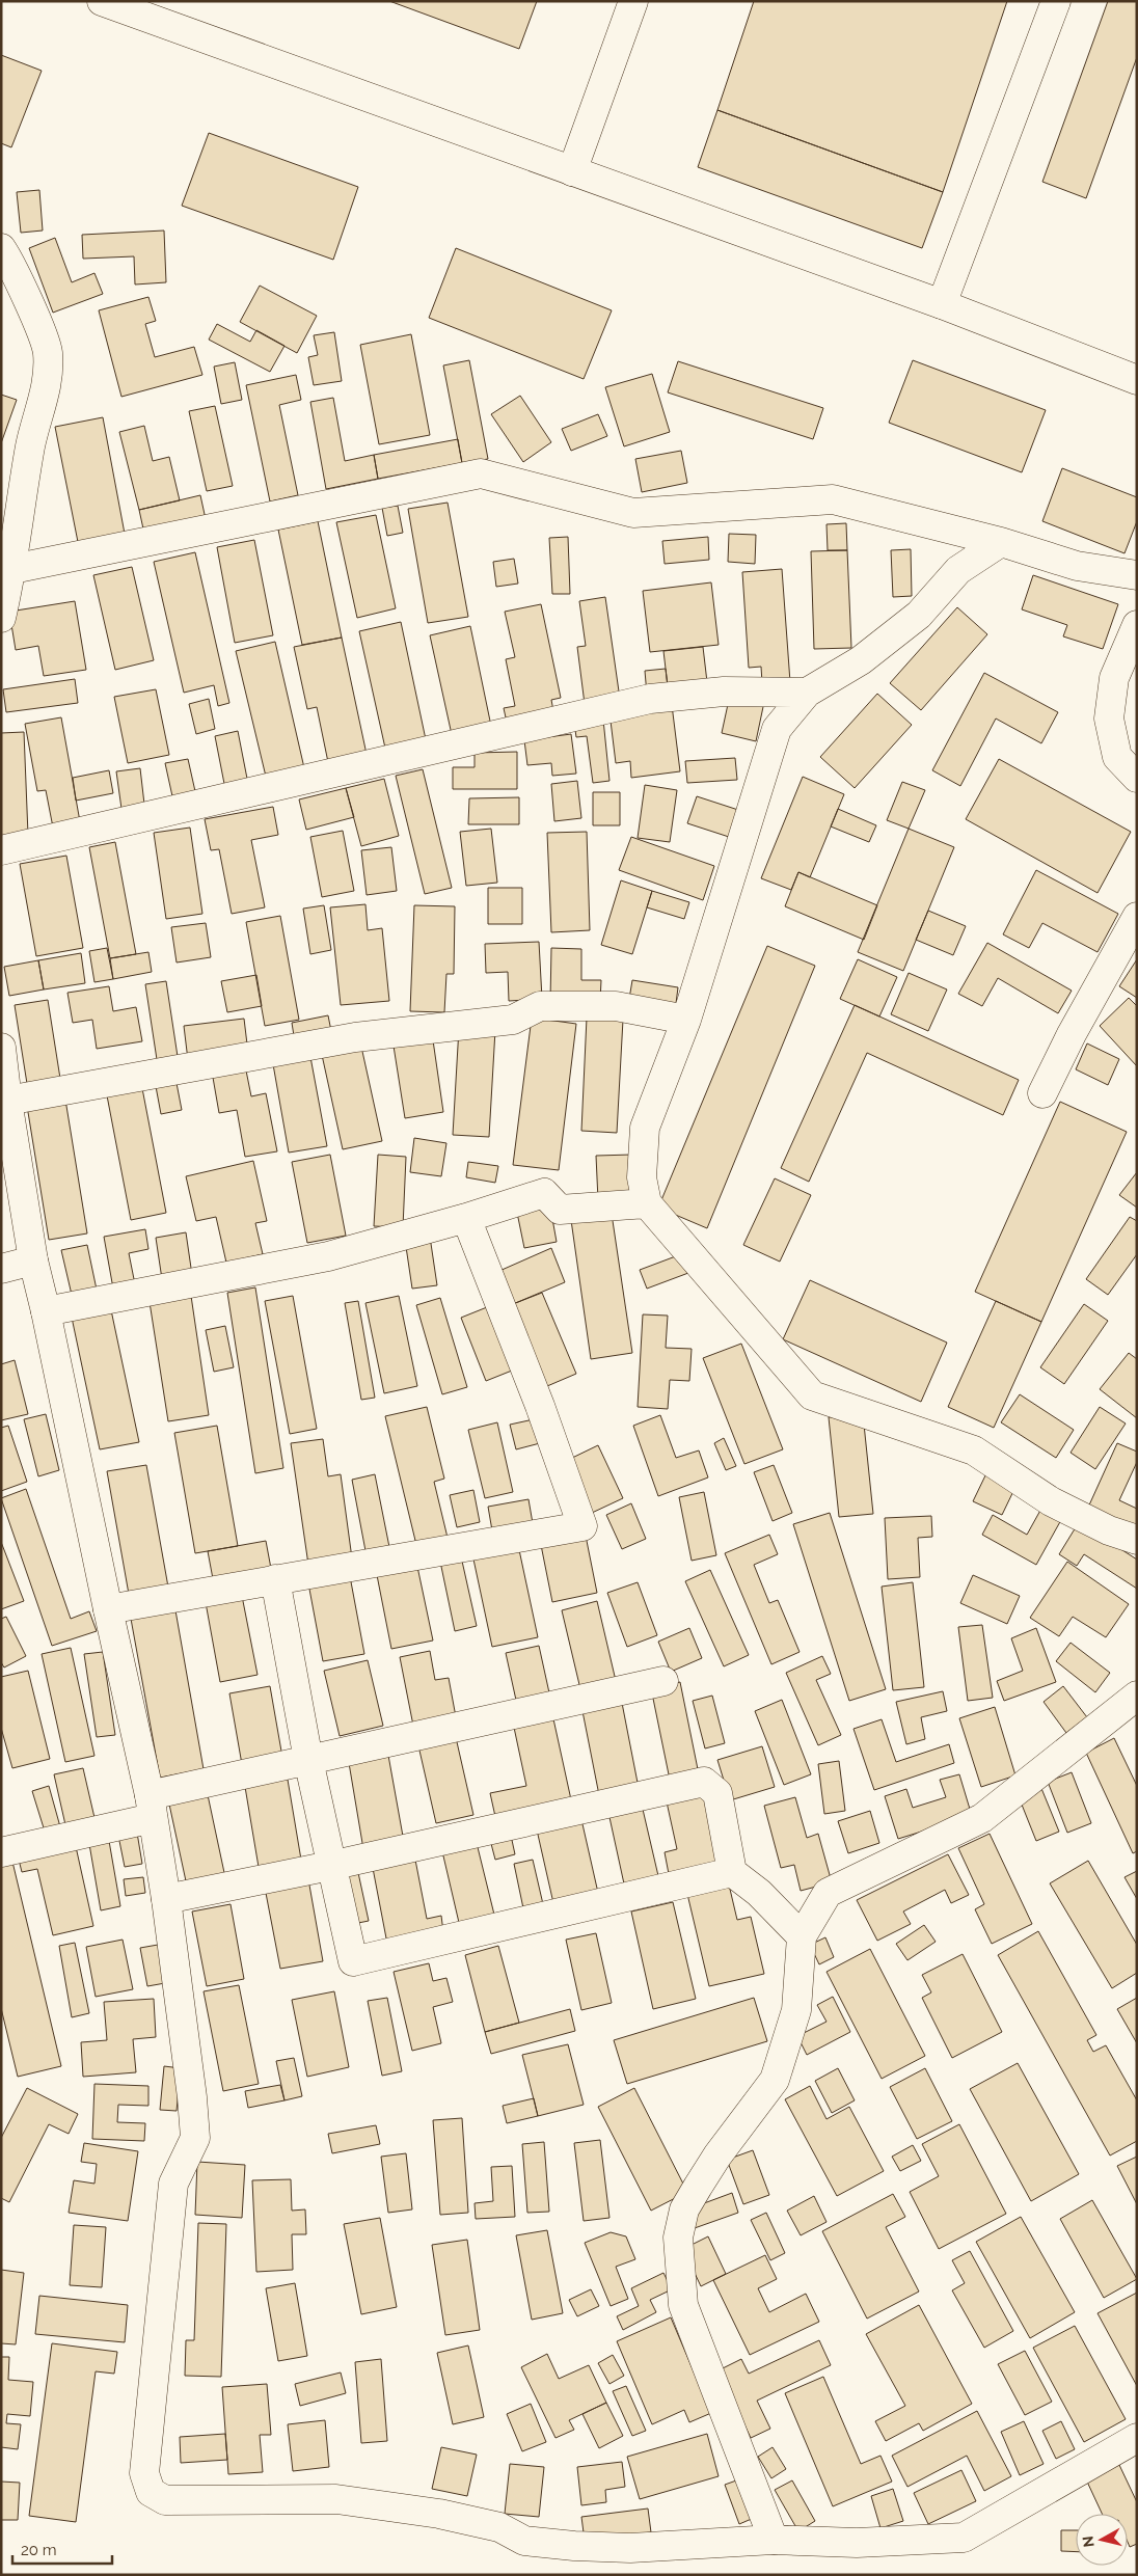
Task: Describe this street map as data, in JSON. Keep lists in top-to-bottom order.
{
  "scale_bar": "20 m",
  "north": "left"
}
